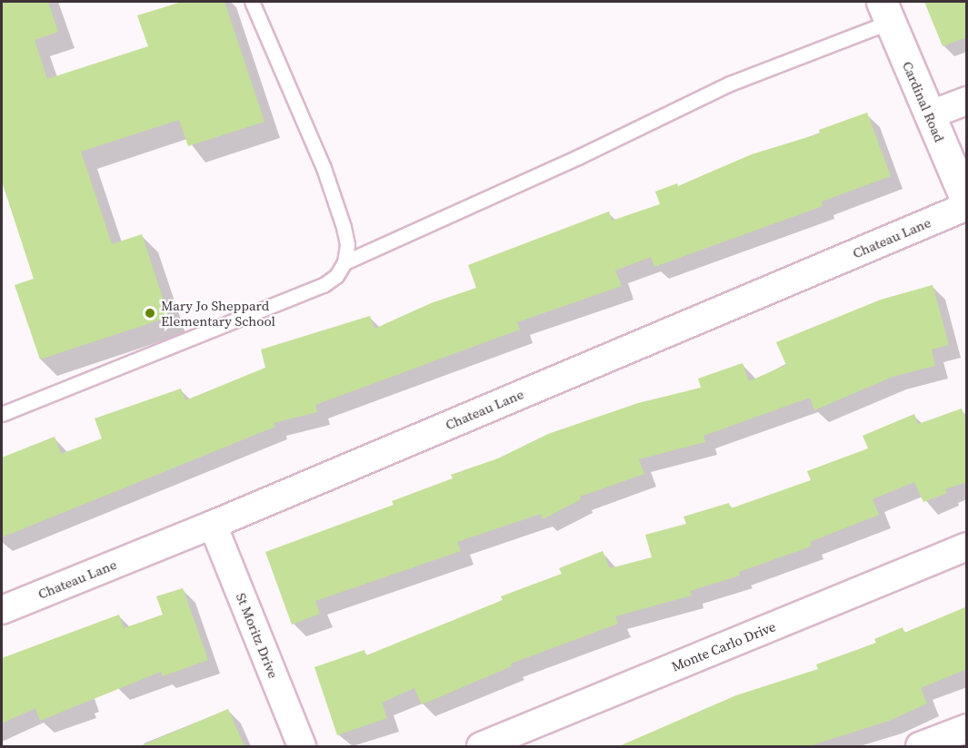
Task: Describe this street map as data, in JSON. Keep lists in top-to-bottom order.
{
  "streets": {
    "street": [
      "Cardinal Road",
      "Chateau Lane",
      "St Moritz Drive",
      "Monte Carlo Drive"
    ]
  },
  "crossings": [
    ["Cardinal Road", "Chateau Lane"],
    ["Chateau Lane", "St Moritz Drive"]
  ],
  "places": ["Mary Jo Sheppard Elementary School"]
}
